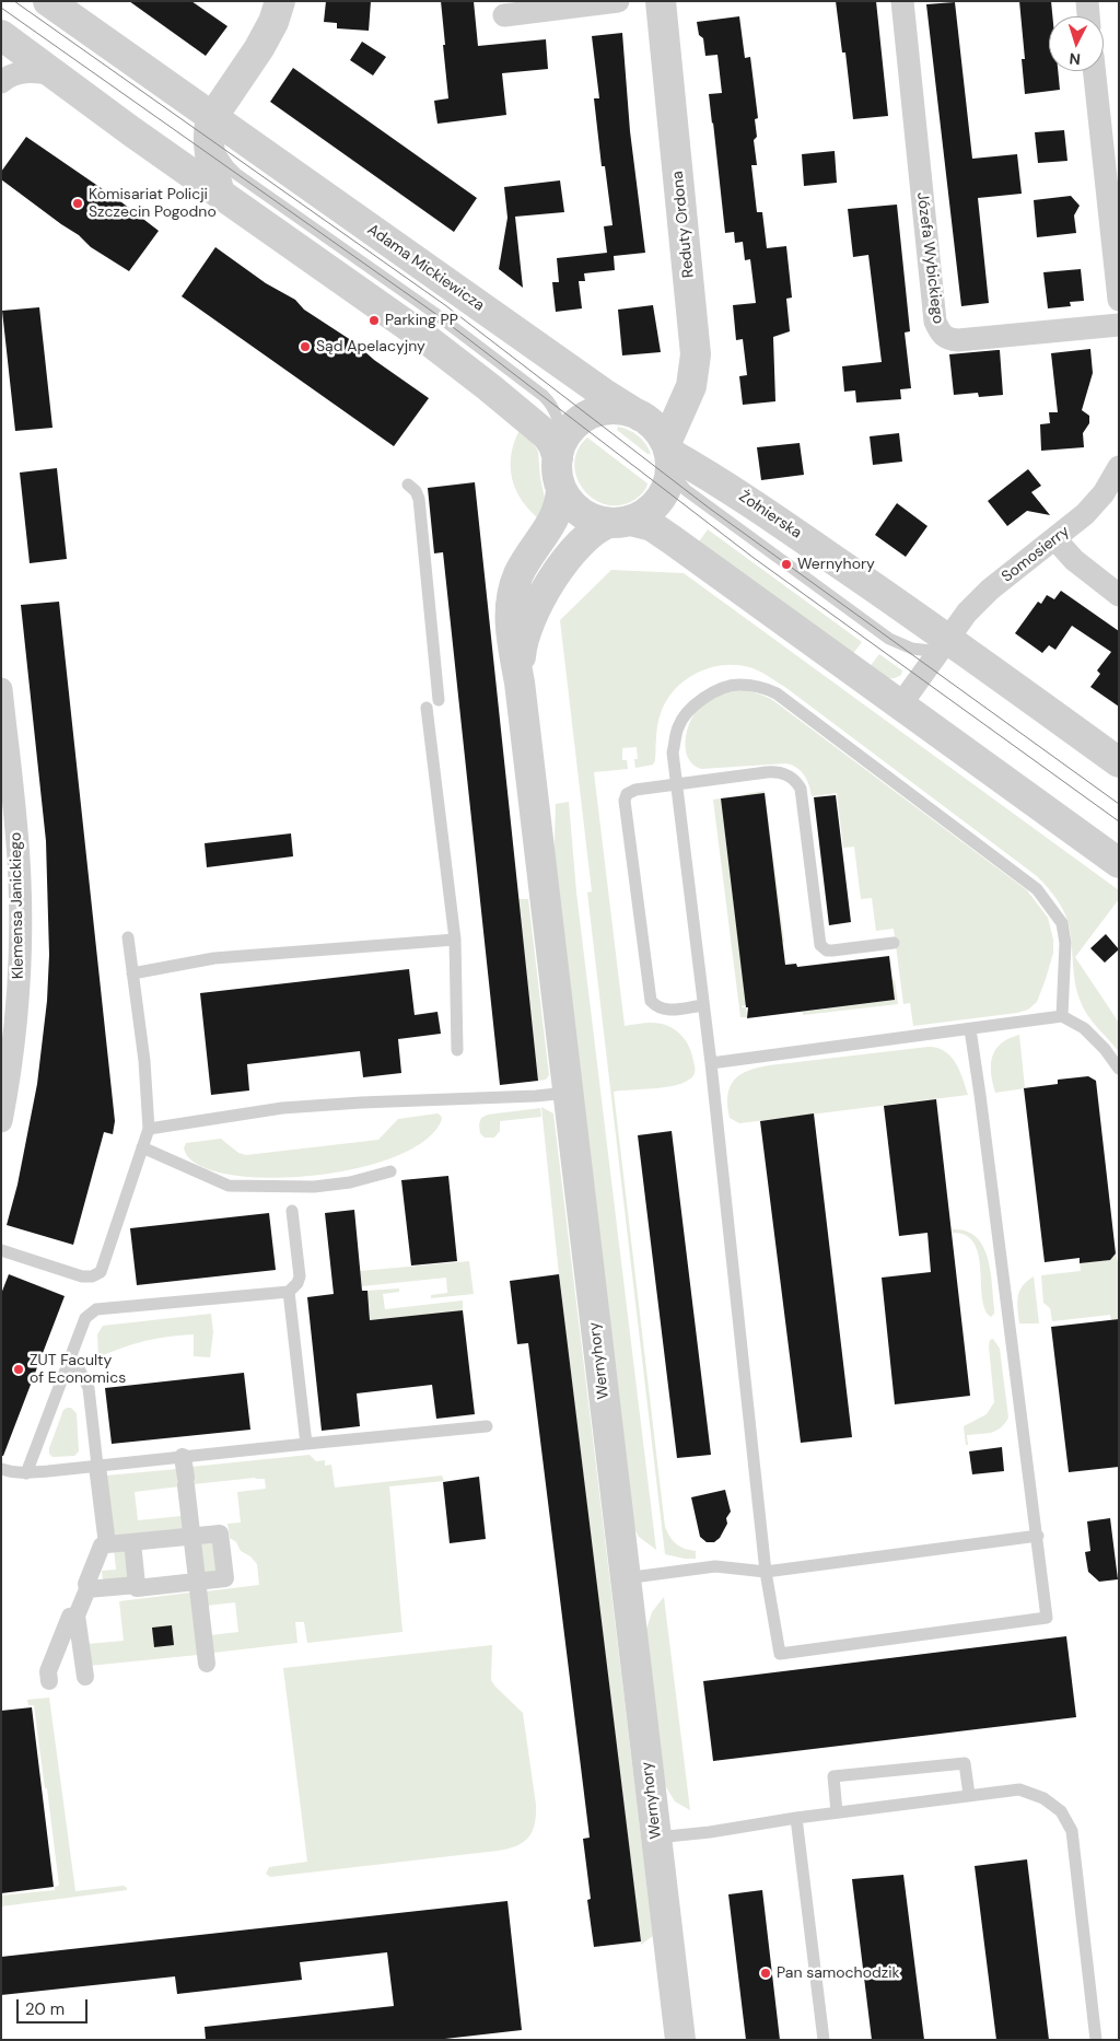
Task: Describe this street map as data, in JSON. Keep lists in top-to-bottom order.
{
  "streets": {
    "street": [
      "Reduty Ordona",
      "Józefa Wybickiego",
      "Adama Mickiewicza",
      "Żołnierska",
      "Somosierry",
      "Klemensa Janickiego",
      "Wernyhory"
    ]
  },
  "crossings": [
    ["Reduty Ordona", "Adama Mickiewicza"],
    ["Reduty Ordona", "Żołnierska"],
    ["Reduty Ordona", "Wernyhory"],
    ["Adama Mickiewicza", "Żołnierska"],
    ["Adama Mickiewicza", "Wernyhory"],
    ["Żołnierska", "Somosierry"],
    ["Żołnierska", "Wernyhory"]
  ],
  "places": [
    "Komisariat Policji Szczecin Pogodno",
    "Parking PP",
    "Sąd Apelacyjny",
    "Wernyhory",
    "ZUT Faculty of Economics",
    "Pan samochodzik"
  ],
  "scale_bar": "20 m",
  "north": "bottom"
}
